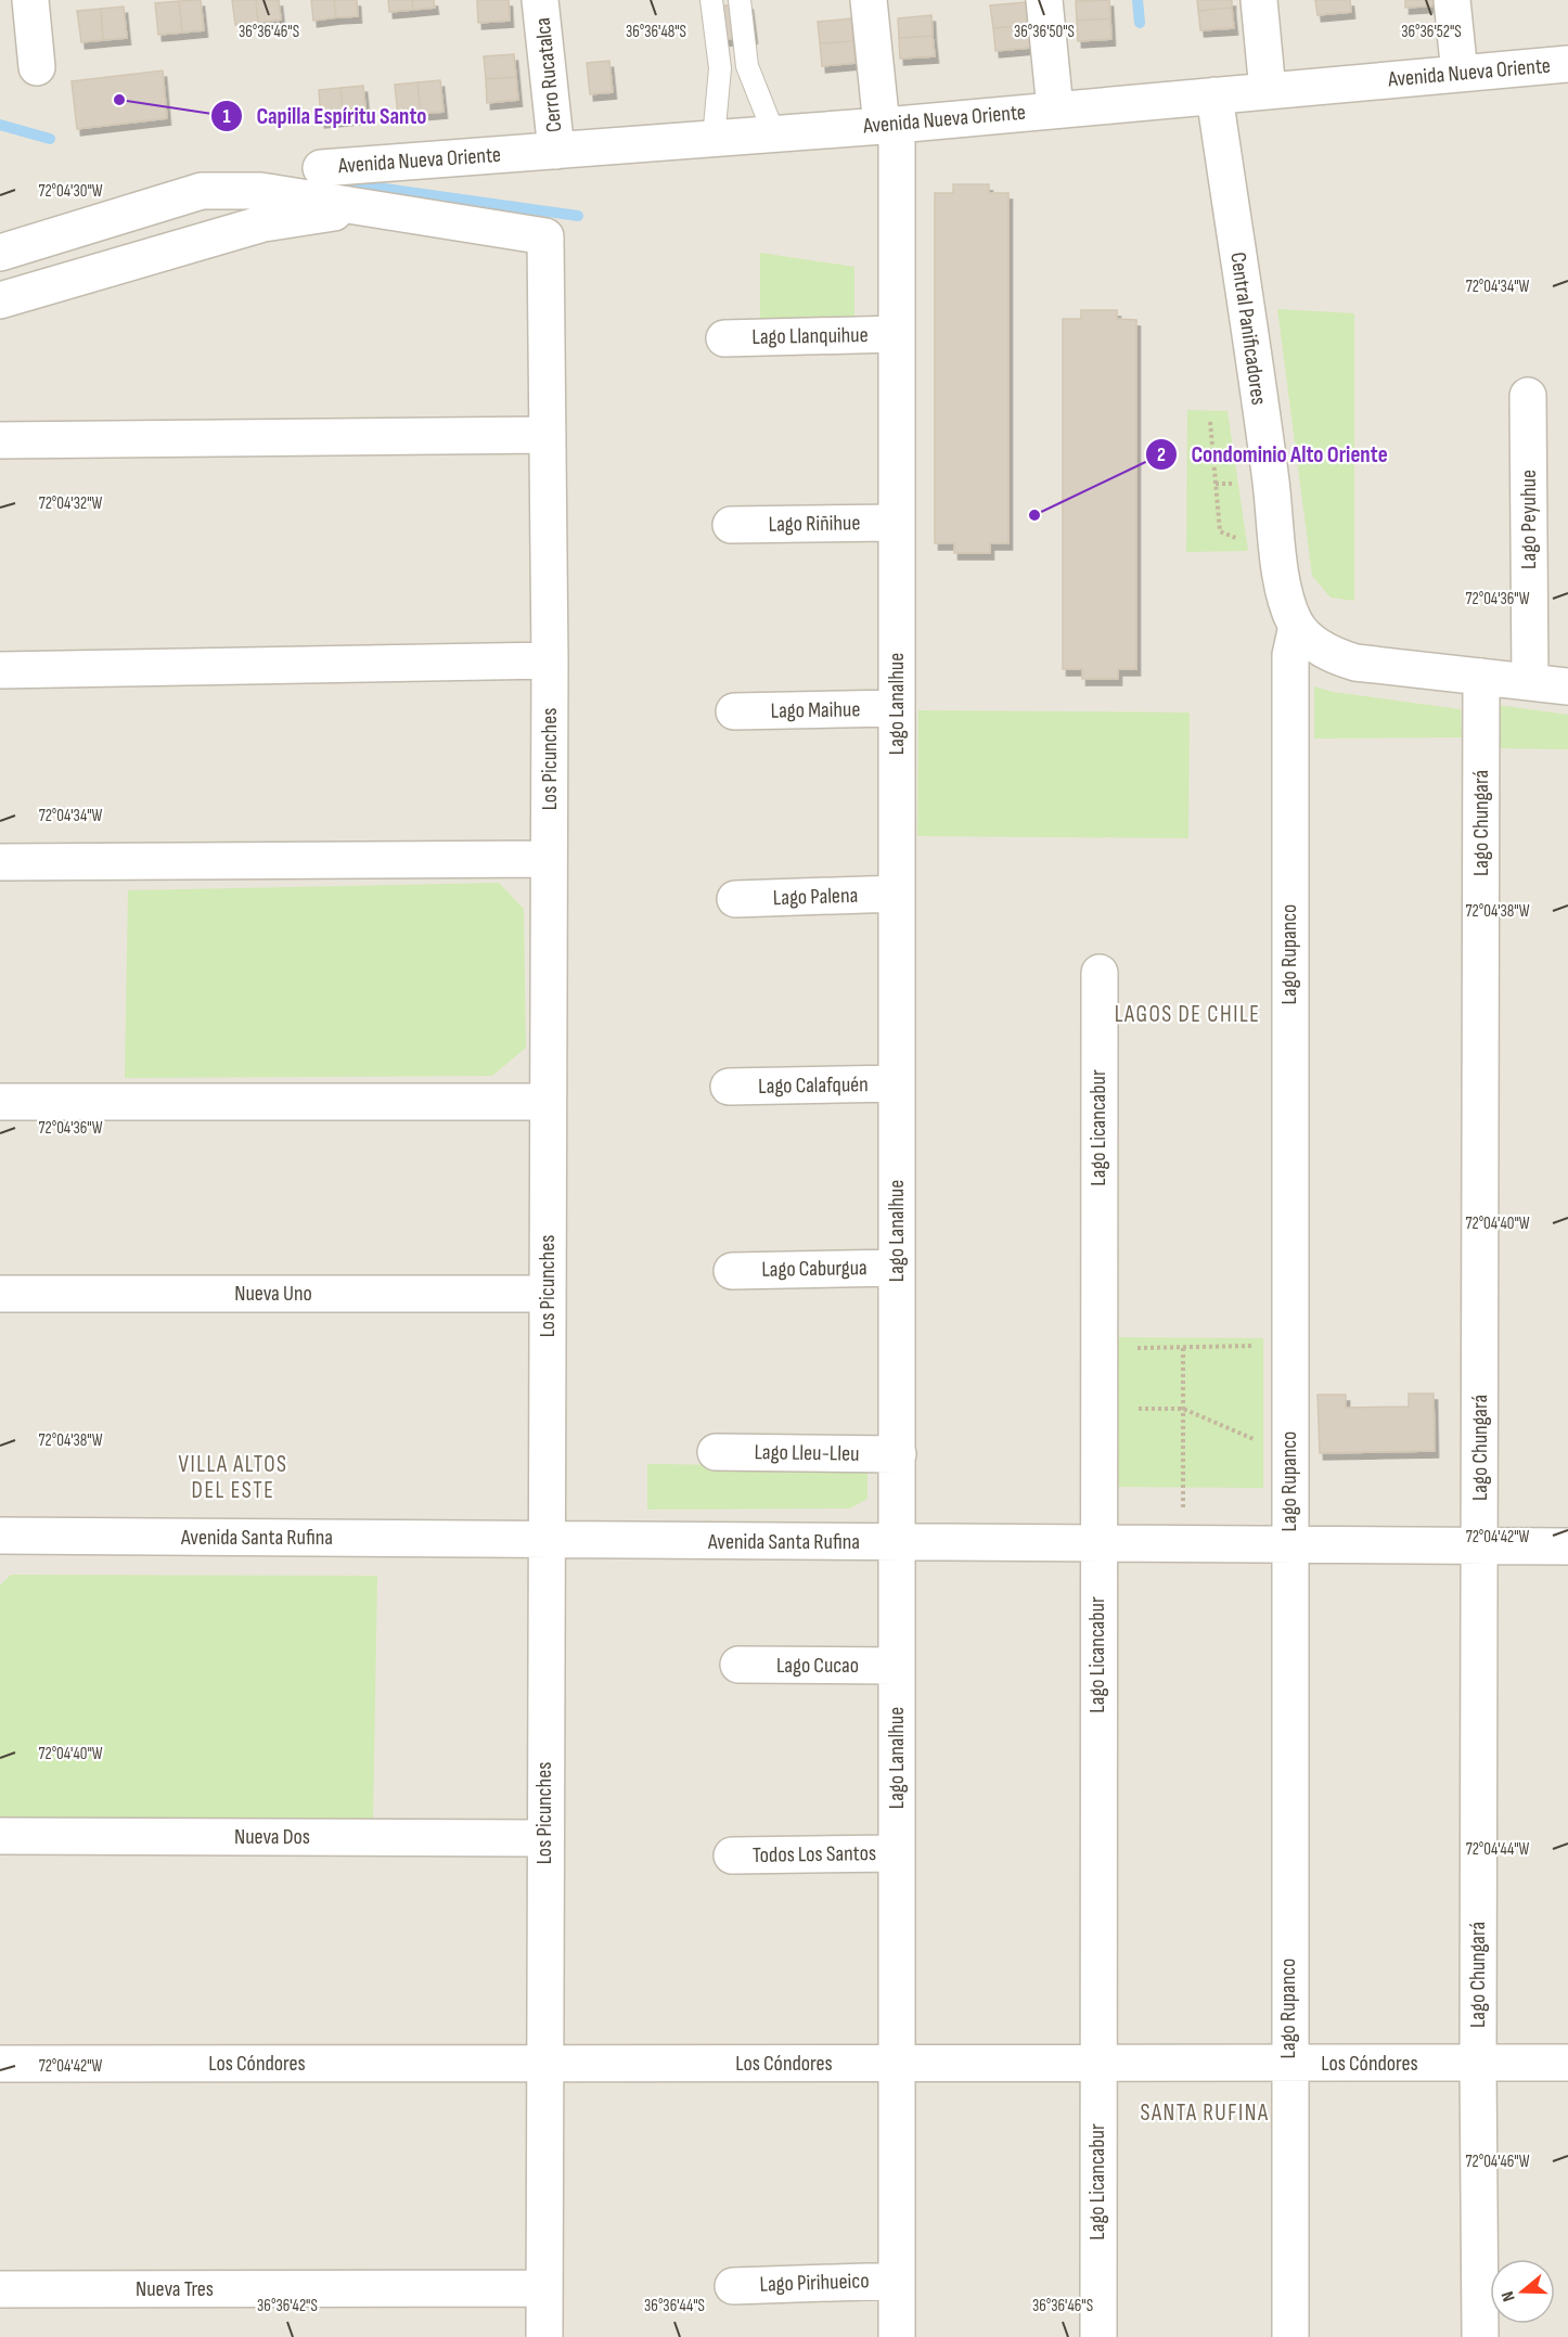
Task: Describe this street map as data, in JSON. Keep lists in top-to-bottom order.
{
  "streets": {
    "street": [
      "Avenida Nueva Oriente",
      "Cerro Rucatalca",
      "Central Panificadores",
      "Lago Llanquihue",
      "Lago Peyuhue",
      "Lago Riñihue",
      "Lago Lanalhue",
      "Lago Maihue",
      "Los Picunches",
      "Lago Chungará",
      "Lago Palena",
      "Lago Rupanco",
      "Lago Calafquén",
      "Lago Licancabur",
      "Lago Caburgua",
      "Nueva Uno",
      "Lago Lleu-Lleu",
      "Avenida Santa Rufina",
      "Lago Cucao",
      "Nueva Dos",
      "Todos Los Santos",
      "Los Cóndores",
      "Lago Pirihueico",
      "Nueva Tres"
    ]
  },
  "crossings": [
    ["Avenida Nueva Oriente", "Cerro Rucatalca"],
    ["Avenida Nueva Oriente", "Central Panificadores"],
    ["Avenida Nueva Oriente", "Lago Lanalhue"],
    ["Avenida Nueva Oriente", "Los Picunches"],
    ["Central Panificadores", "Lago Peyuhue"],
    ["Central Panificadores", "Lago Chungará"],
    ["Central Panificadores", "Lago Rupanco"],
    ["Lago Llanquihue", "Lago Lanalhue"],
    ["Lago Riñihue", "Lago Lanalhue"],
    ["Lago Lanalhue", "Lago Maihue"],
    ["Lago Lanalhue", "Lago Palena"],
    ["Lago Lanalhue", "Lago Calafquén"],
    ["Lago Lanalhue", "Lago Caburgua"],
    ["Lago Lanalhue", "Lago Lleu-Lleu"],
    ["Lago Lanalhue", "Avenida Santa Rufina"],
    ["Lago Lanalhue", "Lago Cucao"],
    ["Lago Lanalhue", "Todos Los Santos"],
    ["Lago Lanalhue", "Los Cóndores"],
    ["Lago Lanalhue", "Lago Pirihueico"],
    ["Los Picunches", "Nueva Uno"],
    ["Los Picunches", "Avenida Santa Rufina"],
    ["Los Picunches", "Nueva Dos"],
    ["Los Picunches", "Los Cóndores"],
    ["Los Picunches", "Nueva Tres"],
    ["Lago Chungará", "Avenida Santa Rufina"],
    ["Lago Chungará", "Los Cóndores"],
    ["Lago Rupanco", "Avenida Santa Rufina"],
    ["Lago Rupanco", "Los Cóndores"],
    ["Lago Licancabur", "Avenida Santa Rufina"],
    ["Lago Licancabur", "Los Cóndores"]
  ],
  "districts": ["LAGOS DE CHILE", "VILLA ALTOS DEL ESTE", "SANTA RUFINA"],
  "places": ["Capilla Espíritu Santo", "Condominio Alto Oriente"],
  "north": "left",
  "coordinates": [
    "36°36'50\"S",
    "36°36'52\"S",
    "36°36'46\"S",
    "36°36'48\"S",
    "72°04'30\"W",
    "72°04'34\"W",
    "72°04'32\"W",
    "72°04'36\"W",
    "72°04'38\"W",
    "72°04'40\"W",
    "72°04'42\"W",
    "72°04'44\"W",
    "72°04'46\"W",
    "36°36'42\"S",
    "36°36'44\"S"
  ]
}
